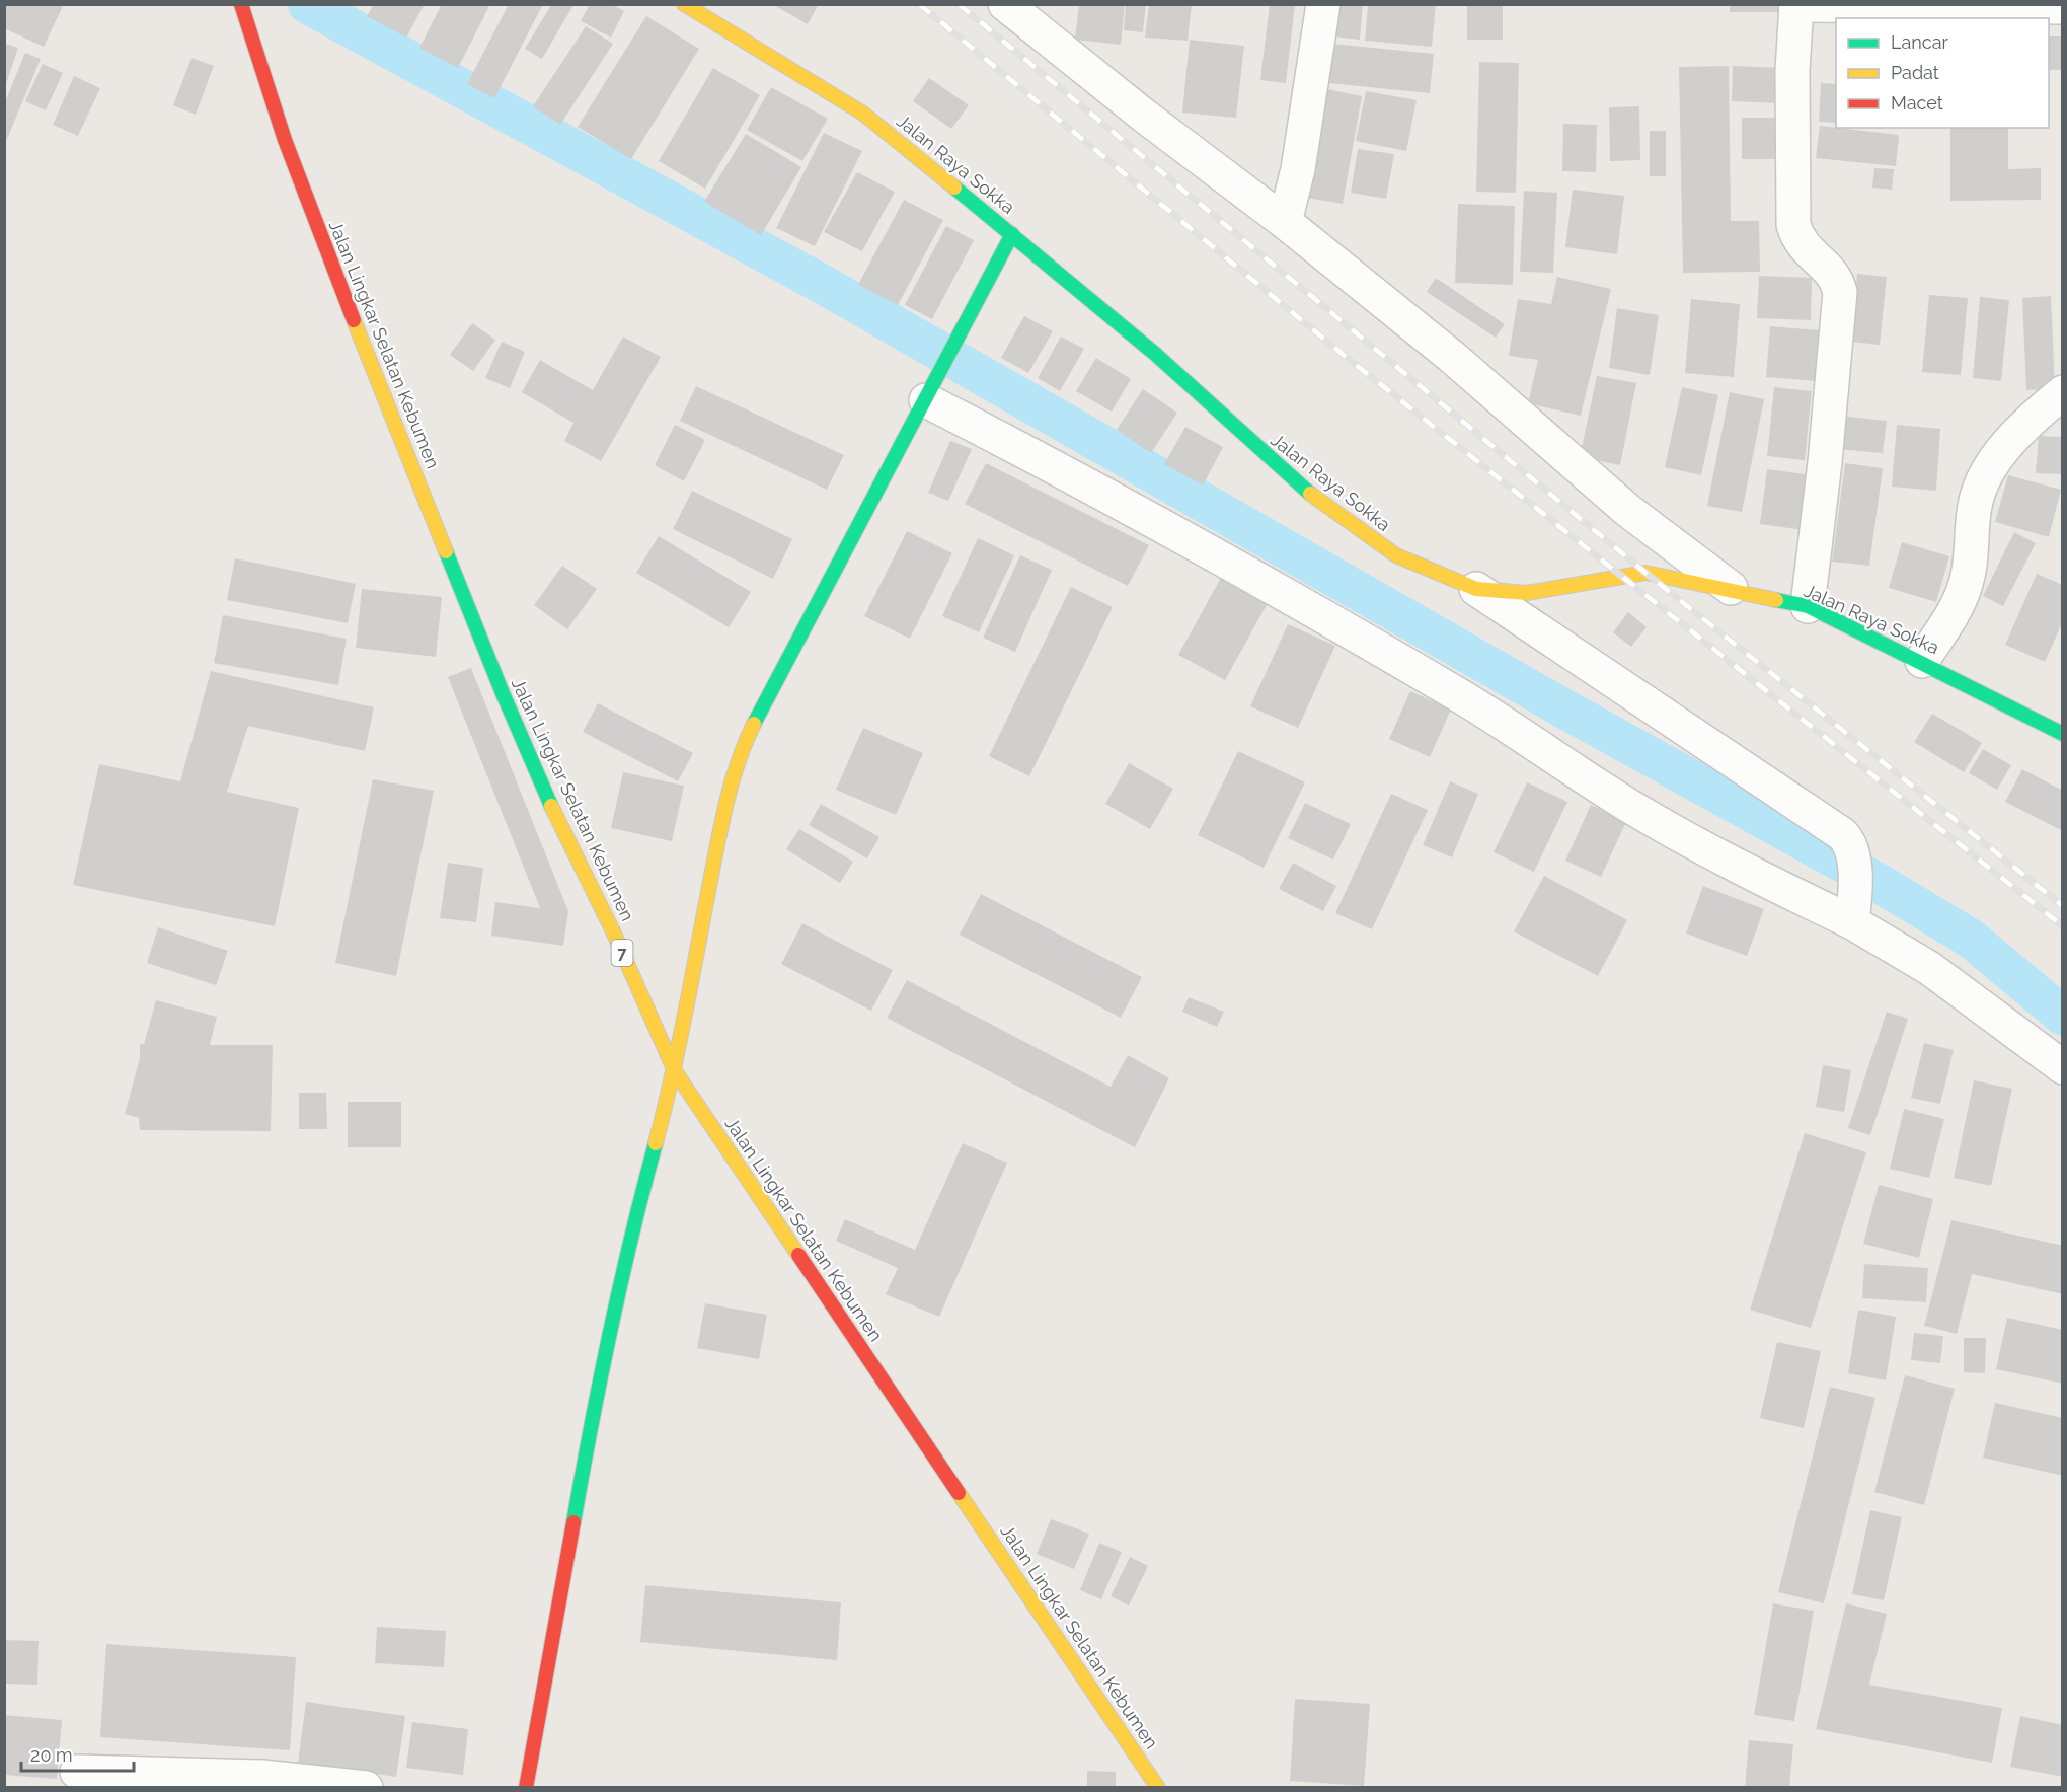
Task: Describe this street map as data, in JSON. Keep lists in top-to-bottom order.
{
  "streets": {
    "main road": ["Jalan Raya Sokka", "Jalan Lingkar Selatan Kebumen", "7"]
  },
  "legend": ["Lancar", "Padat", "Macet"],
  "scale_bar": "20 m"
}
